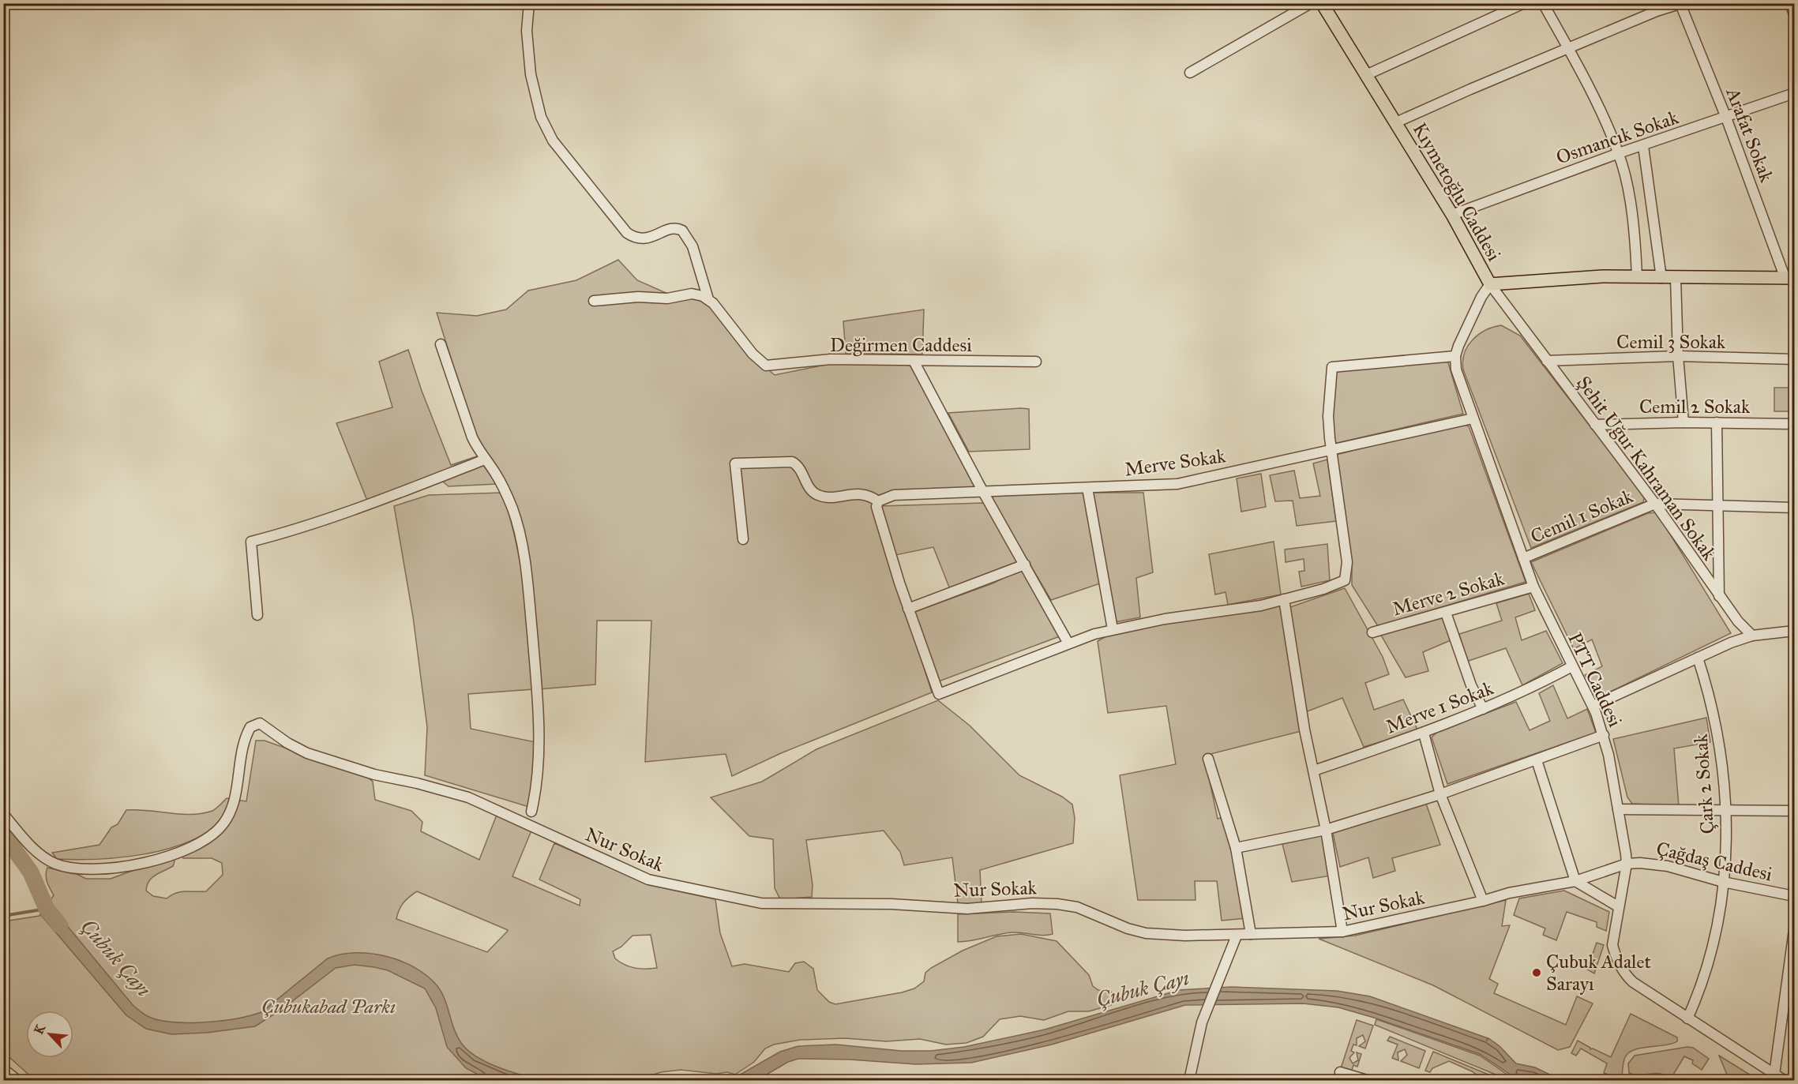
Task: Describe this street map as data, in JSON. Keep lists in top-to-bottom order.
{
  "streets": {
    "main road": ["Kıymetoğlu Caddesi"],
    "street": [
      "Arafat Sokak",
      "Osmancık Sokak",
      "Cemil 3 Sokak",
      "Değirmen Caddesi",
      "Cemil 2 Sokak",
      "Merve Sokak",
      "Şehit Uğur Kahraman Sokak",
      "Cemil 1 Sokak",
      "Merve 2 Sokak",
      "PTT Caddesi",
      "Merve 1 Sokak",
      "Çark 2 Sokak",
      "Nur Sokak",
      "Çağdaş Caddesi"
    ]
  },
  "crossings": [
    ["Arafat Sokak", "Osmancık Sokak"],
    ["Arafat Sokak", "Kıymetoğlu Caddesi"],
    ["Osmancık Sokak", "Kıymetoğlu Caddesi"],
    ["Kıymetoğlu Caddesi", "Şehit Uğur Kahraman Sokak"],
    ["Cemil 3 Sokak", "Şehit Uğur Kahraman Sokak"],
    ["Cemil 2 Sokak", "Şehit Uğur Kahraman Sokak"],
    ["Merve Sokak", "PTT Caddesi"],
    ["Şehit Uğur Kahraman Sokak", "Cemil 1 Sokak"],
    ["Cemil 1 Sokak", "PTT Caddesi"],
    ["Merve 2 Sokak", "PTT Caddesi"],
    ["PTT Caddesi", "Merve 1 Sokak"],
    ["PTT Caddesi", "Çark 2 Sokak"],
    ["PTT Caddesi", "Nur Sokak"],
    ["PTT Caddesi", "Çağdaş Caddesi"],
    ["Çark 2 Sokak", "Çağdaş Caddesi"],
    ["Nur Sokak", "Çağdaş Caddesi"]
  ],
  "water": ["Çubuk Çayı"],
  "parks": ["Çubukabad Parkı"],
  "places": ["Çubuk Adalet Sarayı"],
  "north": "top left"
}
